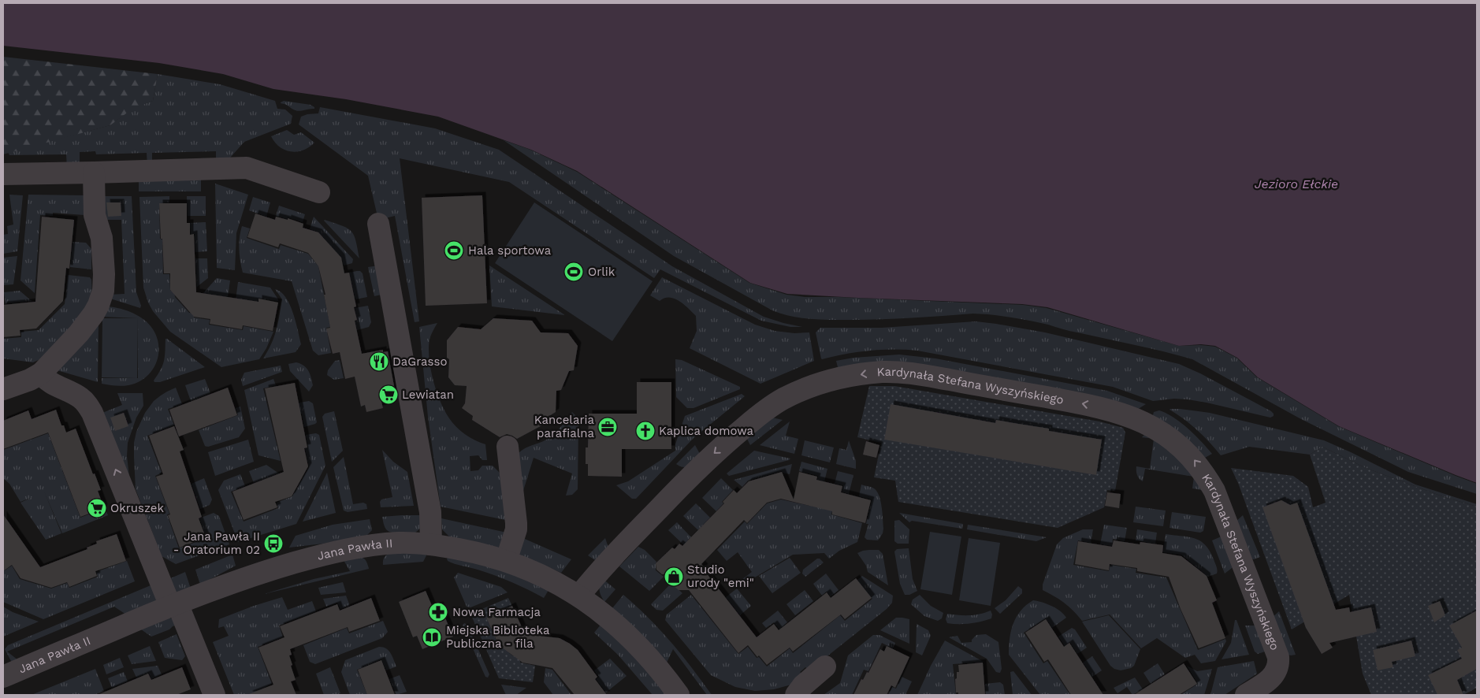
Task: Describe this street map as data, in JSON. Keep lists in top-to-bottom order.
{
  "streets": {
    "street": ["Kardynała Stefana Wyszyńskiego", "Jana Pawła II"]
  },
  "crossings": [
    ["Kardynała Stefana Wyszyńskiego", "Jana Pawła II"]
  ],
  "water": ["Jezioro Ełckie"],
  "places": {
    "sports": ["Hala sportowa", "Orlik"],
    "restaurant": ["DaGrasso"],
    "supermarket": ["Lewiatan", "Okruszek"],
    "office": ["Kancelaria parafialna"],
    "church": ["Kaplica domowa"],
    "bus stop": ["Jana Pawła II - Oratorium 02"],
    "shop": ["Studio urody \"emi\""],
    "pharmacy": ["Nowa Farmacja"],
    "library": ["Miejska Biblioteka Publiczna - fila"]
  }
}
